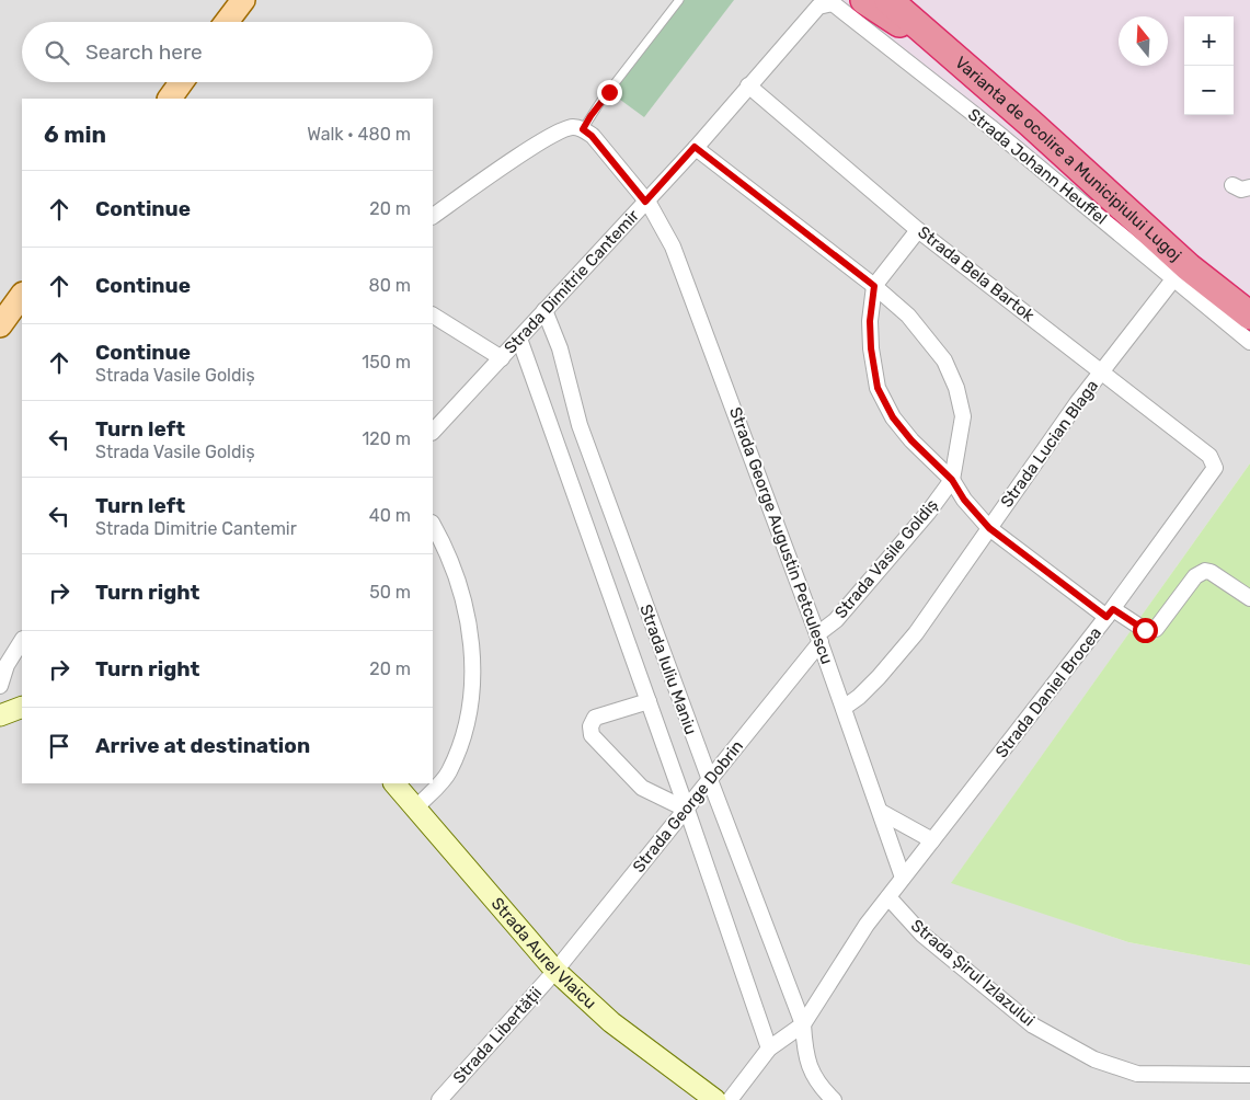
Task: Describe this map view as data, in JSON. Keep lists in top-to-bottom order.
{
  "streets": {
    "highway": ["Varianta de ocolire a Municipiului Lugoj"],
    "street": [
      "Strada Johann Heuffel",
      "Strada Bela Bartok",
      "Strada Dimitrie Cantemir",
      "Strada Lucian Blaga",
      "Strada George Augustin Petculescu",
      "Strada Vasile Goldiș",
      "Strada Iuliu Maniu",
      "Strada Daniel Brocea",
      "Strada George Dobrin",
      "Strada Aurel Vlaicu",
      "Strada Șirul Izlazului",
      "Strada Libertății"
    ]
  },
  "crossings": [
    ["Strada Johann Heuffel", "Strada Dimitrie Cantemir"],
    ["Strada Johann Heuffel", "Strada Lucian Blaga"],
    ["Strada Bela Bartok", "Strada Dimitrie Cantemir"],
    ["Strada Bela Bartok", "Strada Lucian Blaga"],
    ["Strada Bela Bartok", "Strada Daniel Brocea"],
    ["Strada Dimitrie Cantemir", "Strada George Augustin Petculescu"],
    ["Strada Dimitrie Cantemir", "Strada Vasile Goldiș"],
    ["Strada Dimitrie Cantemir", "Strada Iuliu Maniu"],
    ["Strada Lucian Blaga", "Strada George Augustin Petculescu"],
    ["Strada Lucian Blaga", "Strada Vasile Goldiș"],
    ["Strada George Augustin Petculescu", "Strada Vasile Goldiș"],
    ["Strada George Augustin Petculescu", "Strada Daniel Brocea"],
    ["Strada George Augustin Petculescu", "Strada George Dobrin"],
    ["Strada Vasile Goldiș", "Strada Daniel Brocea"],
    ["Strada Vasile Goldiș", "Strada George Dobrin"],
    ["Strada Iuliu Maniu", "Strada George Dobrin"],
    ["Strada Daniel Brocea", "Strada Șirul Izlazului"],
    ["Strada George Dobrin", "Strada Aurel Vlaicu"],
    ["Strada George Dobrin", "Strada Libertății"],
    ["Strada Aurel Vlaicu", "Strada Libertății"]
  ],
  "north": "top",
  "page": {
    "map_buttons": ["+", "−"],
    "search": "Search here",
    "heading": ["6 min", "Walk · 480 m"],
    "list": [
      ["Continue", "20 m"],
      ["Continue", "80 m"],
      ["Continue", "Strada Vasile Goldiș", "150 m"],
      ["Turn left", "Strada Vasile Goldiș", "120 m"],
      ["Turn left", "Strada Dimitrie Cantemir", "40 m"],
      ["Turn right", "50 m"],
      ["Turn right", "20 m"],
      "Arrive at destination"
    ]
  }
}
